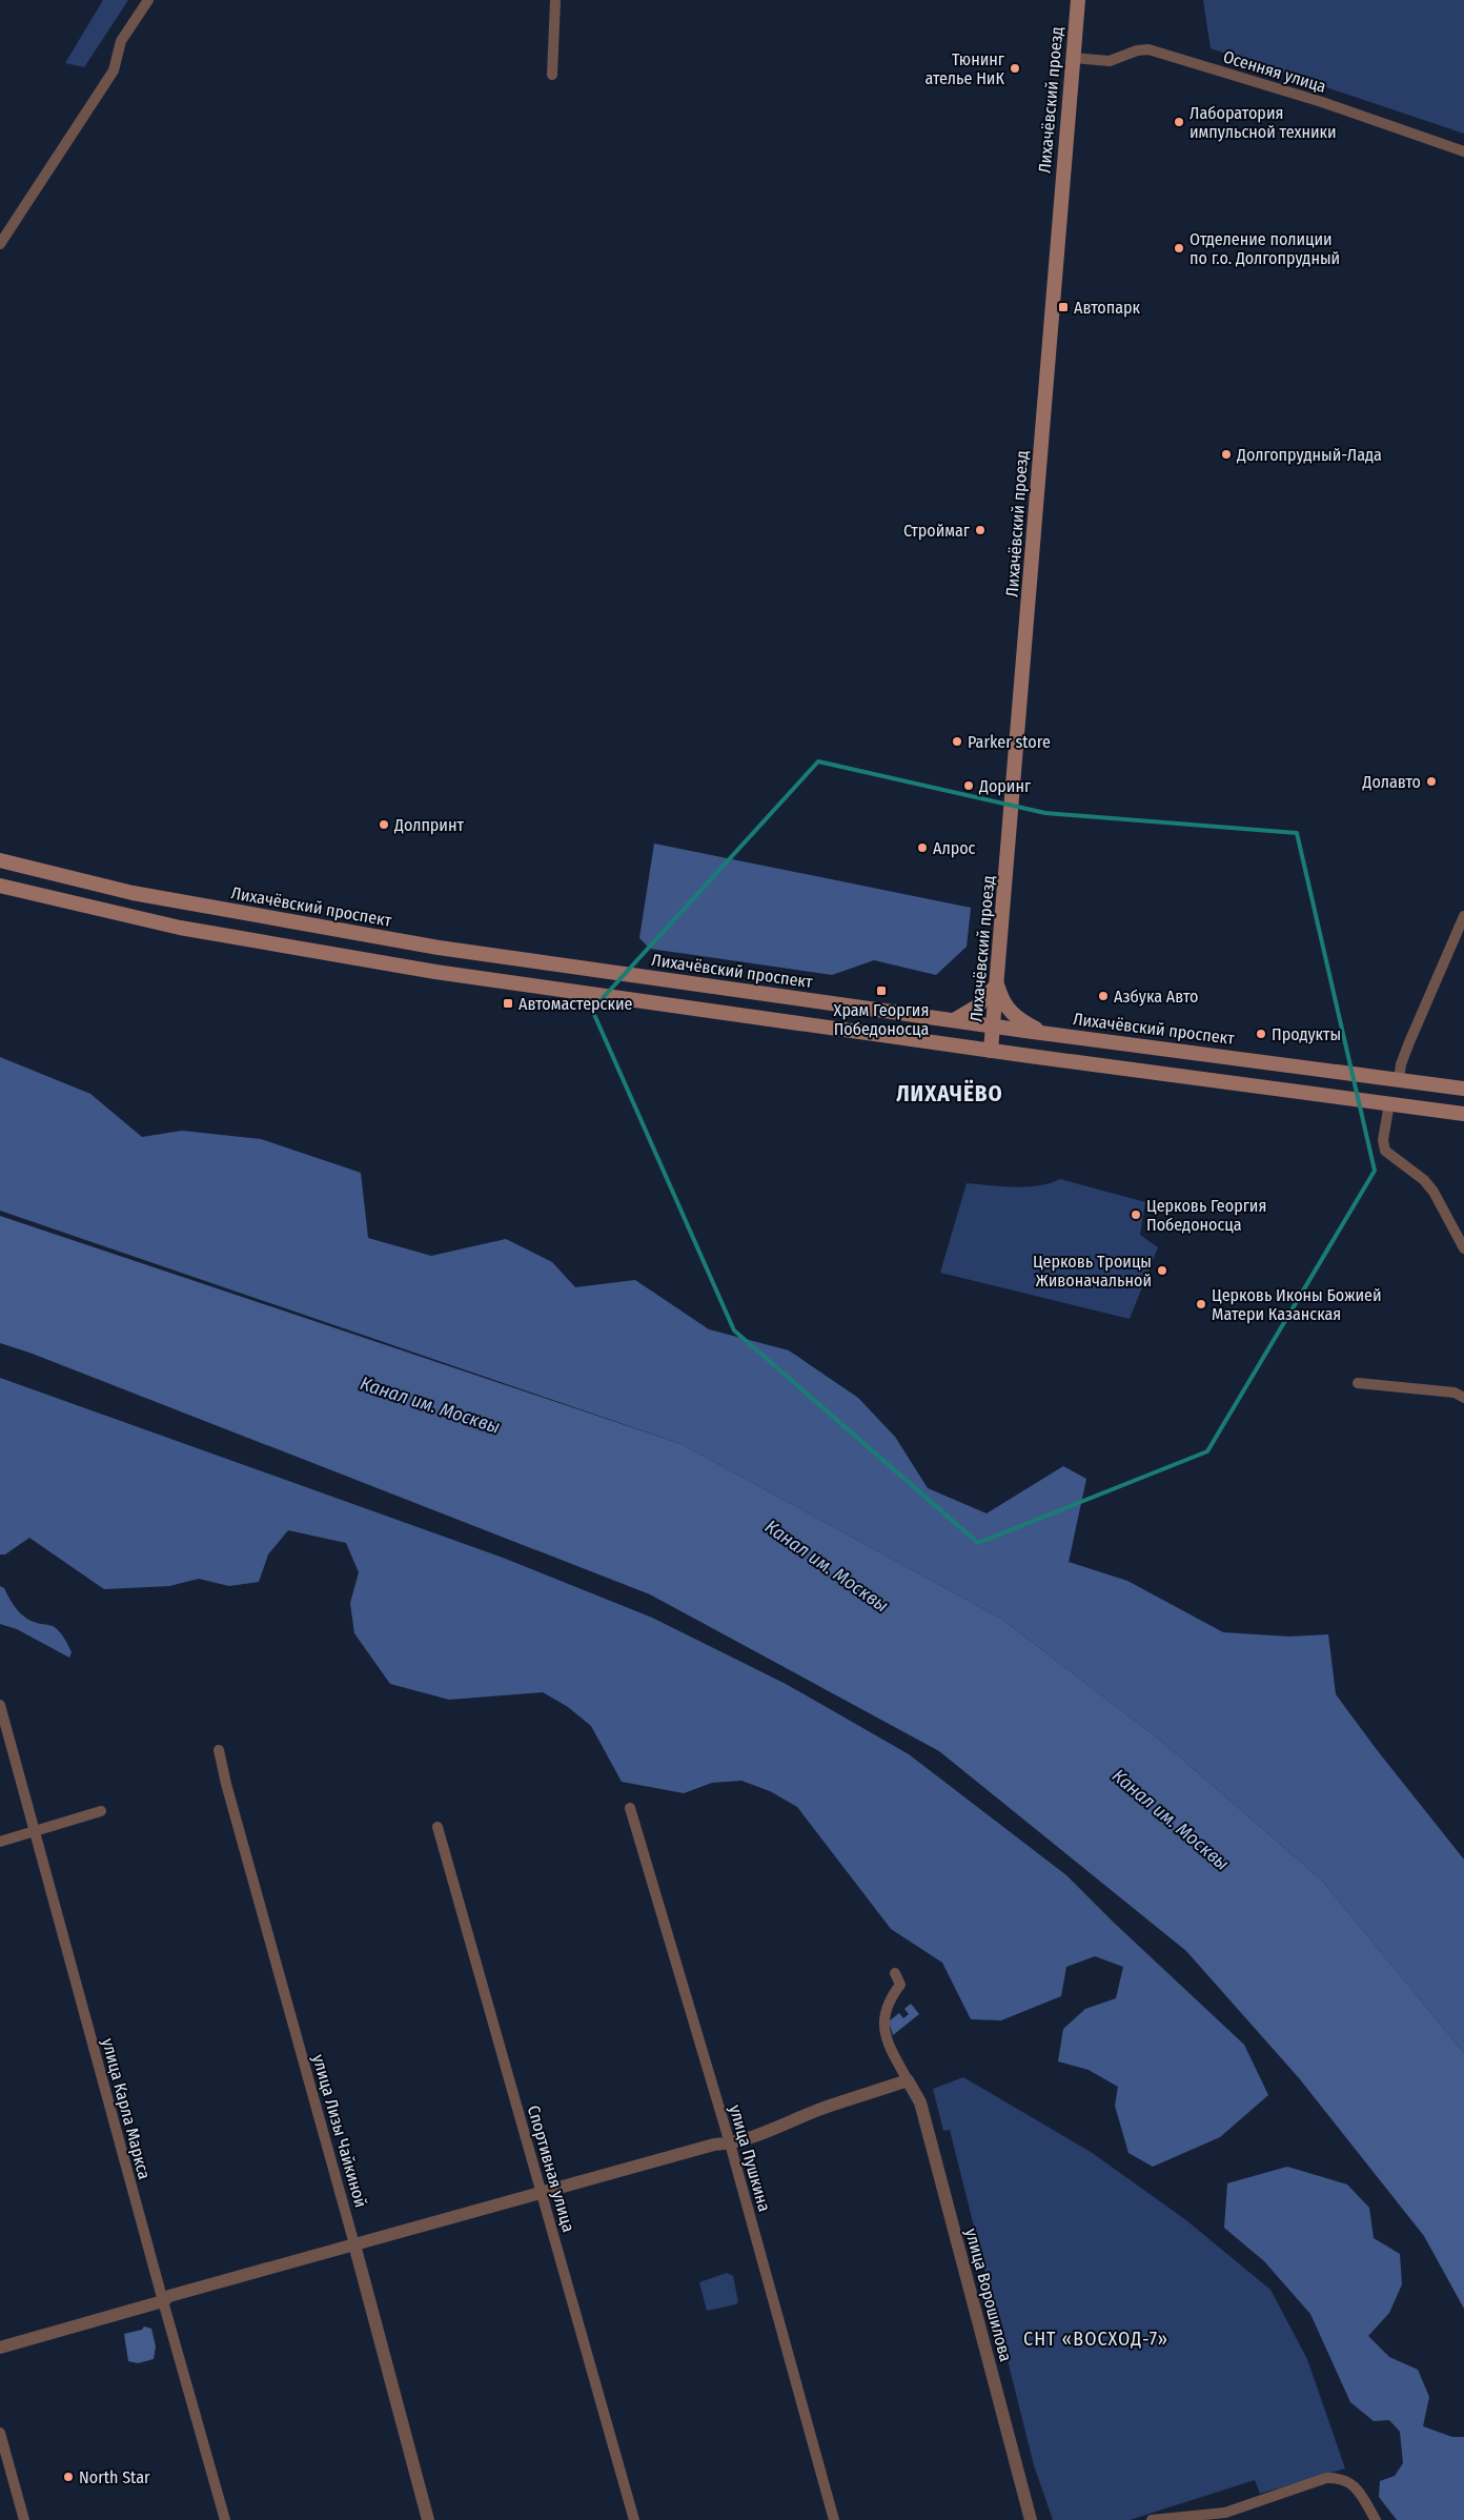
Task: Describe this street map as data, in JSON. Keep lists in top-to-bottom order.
{
  "streets": {
    "main road": ["Лихачёвский проезд", "Лихачёвский проспект"],
    "street": [
      "Осенняя улица",
      "улица Карла Маркса",
      "улица Лизы Чайкиной",
      "улица Пушкина",
      "Спортивная улица",
      "улица Ворошилова"
    ]
  },
  "crossings": [
    ["Осенняя улица", "Лихачёвский проезд"],
    ["Лихачёвский проезд", "Лихачёвский проспект"]
  ],
  "districts": ["ЛИХАЧЁВО", "СНТ «ВОСХОД-7»"],
  "water": ["Канал им. Москвы"],
  "places": {
    "other": [
      "Тюнинг ателье НиК",
      "Лаборатория импульсной техники",
      "Отделение полиции по г.о. Долгопрудный",
      "Долгопрудный-Лада",
      "Строймаг",
      "Parker store",
      "Долавто",
      "Доринг",
      "Долпринт",
      "Алрос",
      "Азбука Авто",
      "Продукты",
      "Церковь Георгия Победоносца",
      "Церковь Троицы Живоначальной",
      "Церковь Иконы Божией Матери Казанская",
      "North Star"
    ],
    "transit": ["Автопарк", "Храм Георгия Победоносца", "Автомастерские"]
  }
}
